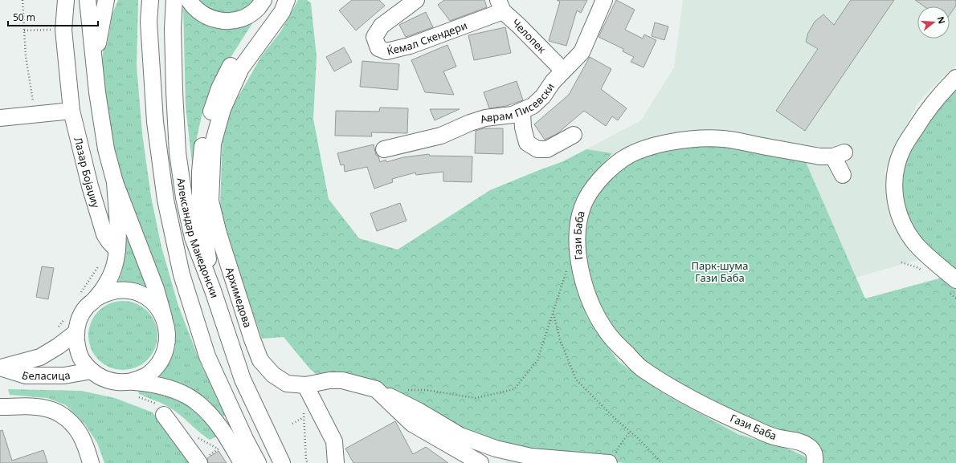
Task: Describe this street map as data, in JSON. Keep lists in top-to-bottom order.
{
  "streets": {
    "street": [
      "Ќемал Скендери",
      "Челопек",
      "Аврам Писевски",
      "Лазар Бојаџиу",
      "Гази Баба",
      "Александар Македонски",
      "Архимедова",
      "Беласица"
    ]
  },
  "crossings": [
    ["Ќемал Скендери", "Челопек"],
    ["Челопек", "Аврам Писевски"]
  ],
  "parks": ["Парк-шума Гази Баба"],
  "scale_bar": "50 m",
  "north": "right"
}
